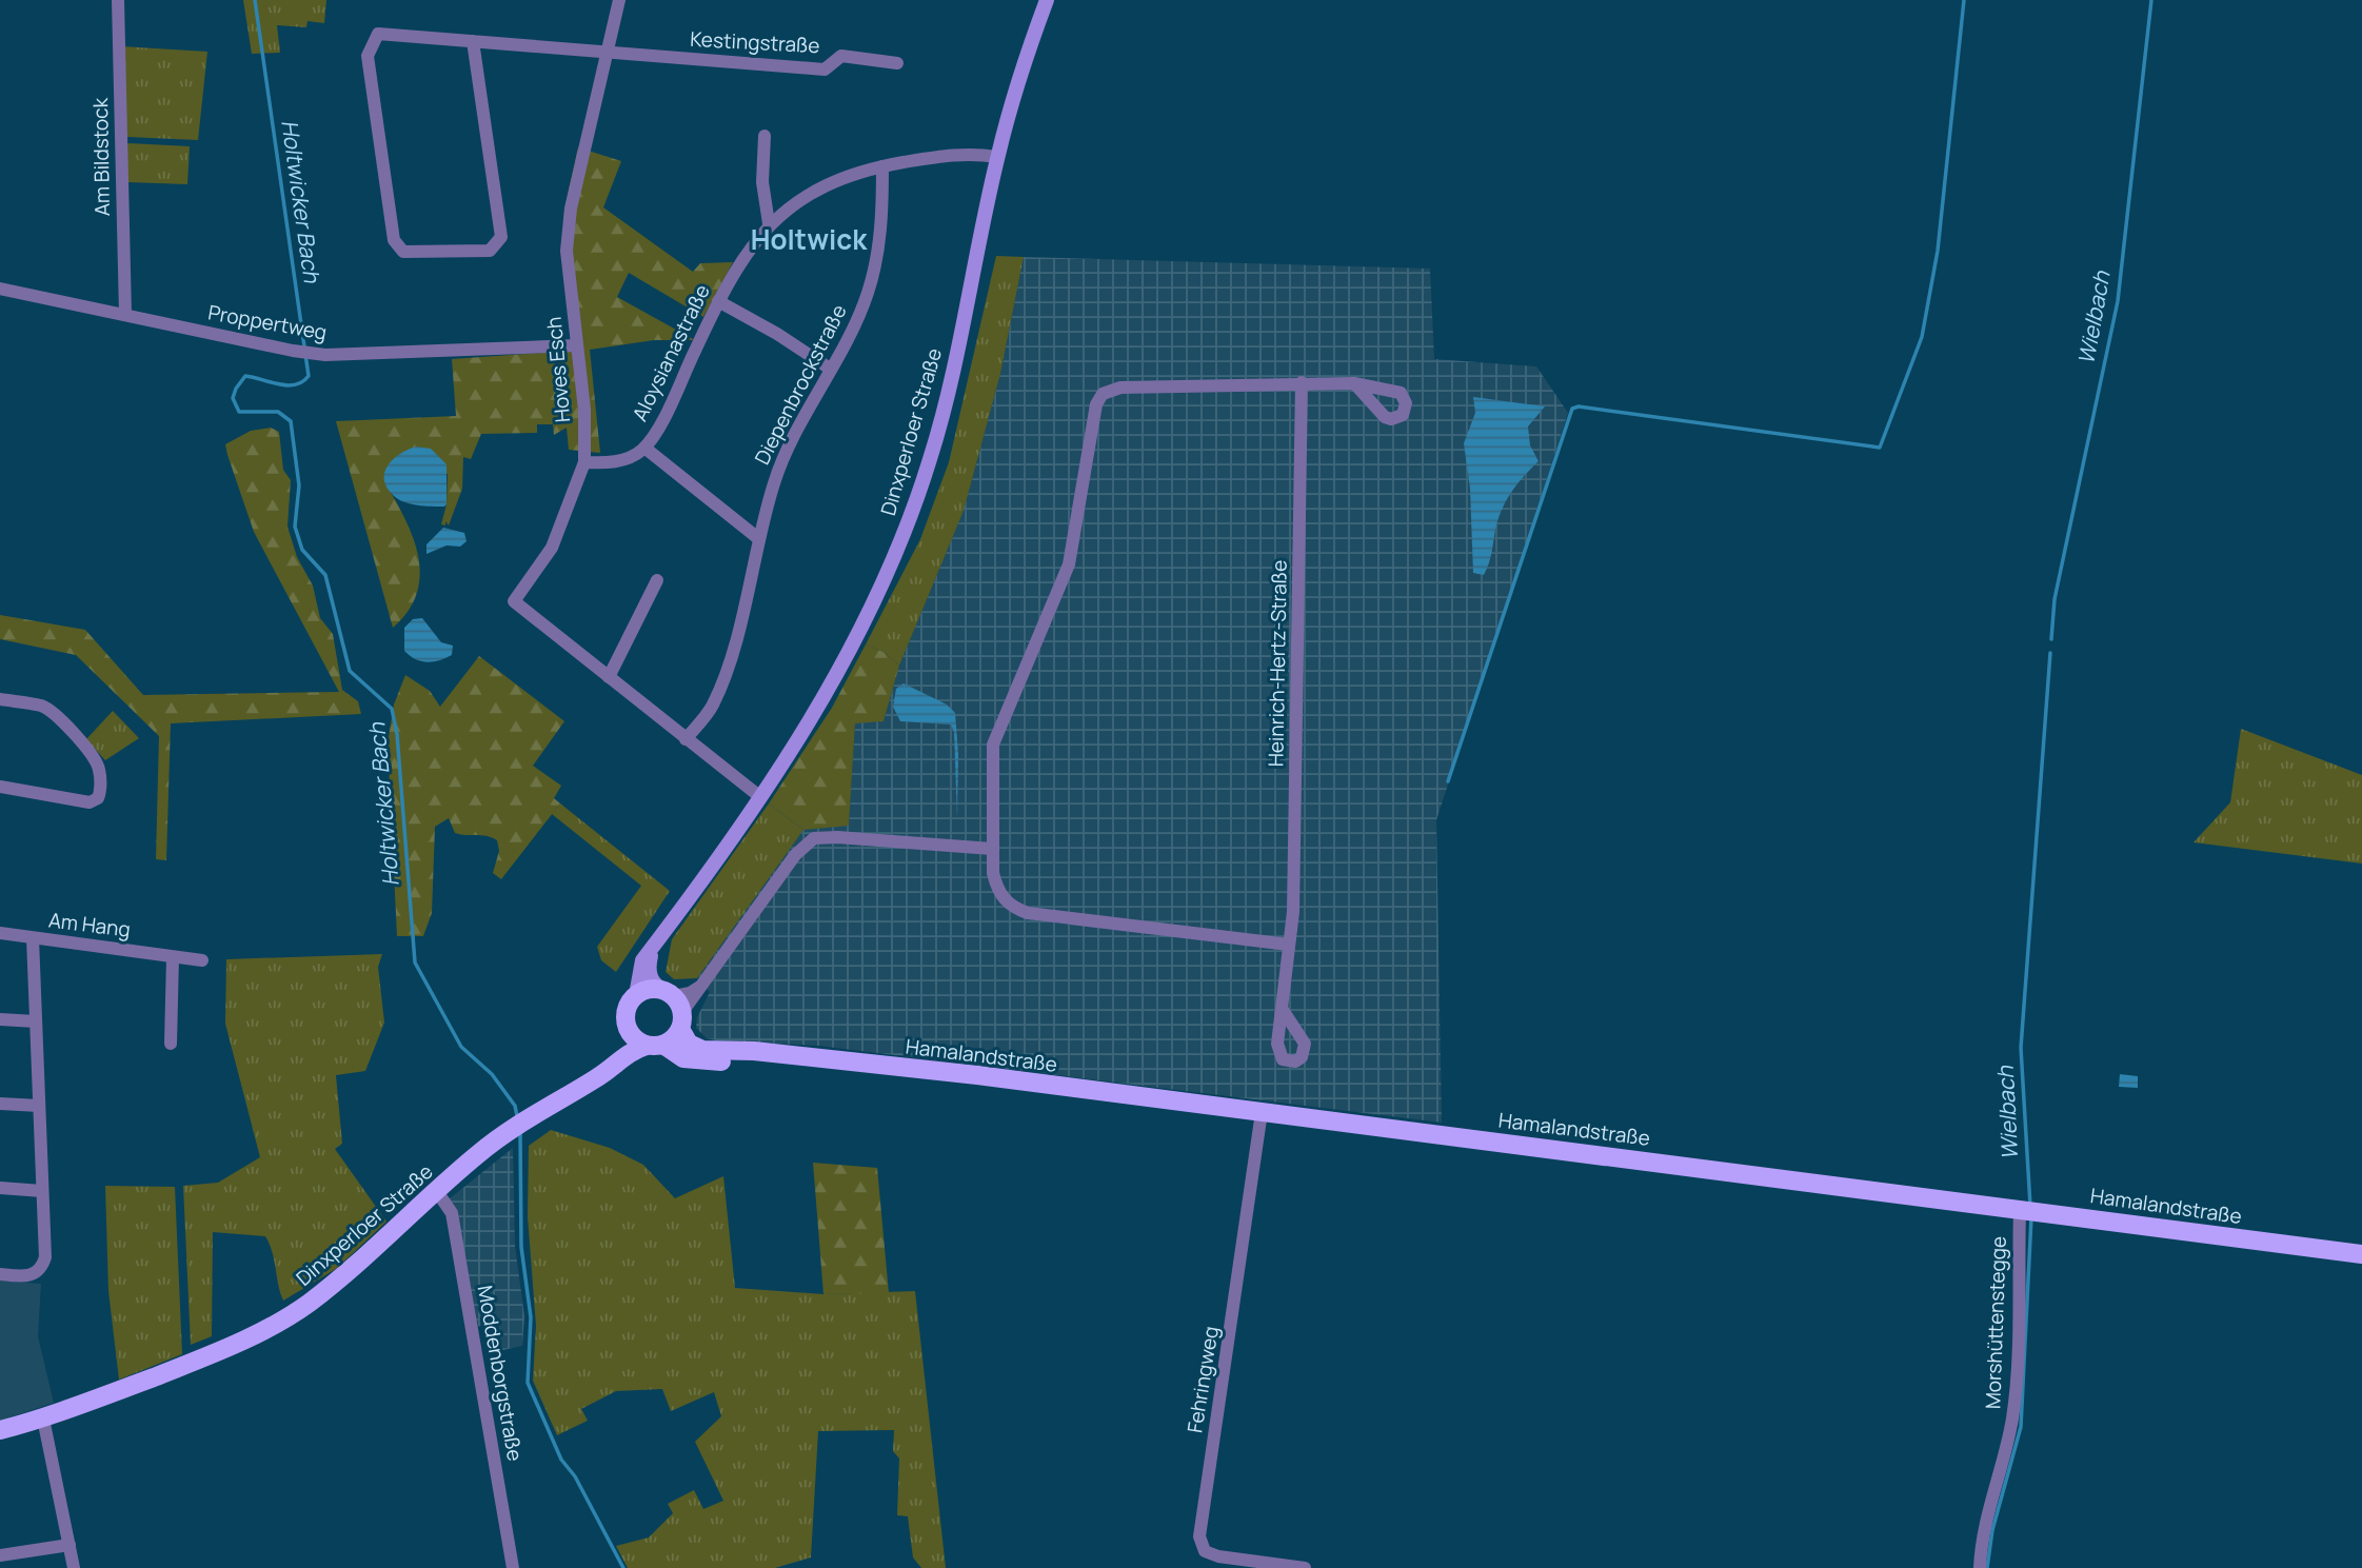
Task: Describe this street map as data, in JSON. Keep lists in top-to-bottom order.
{
  "streets": {
    "main road": ["Dinxperloer Straße", "Hamalandstraße"],
    "street": [
      "Kestingstraße",
      "Am Bildstock",
      "Proppertweg",
      "Aloysianastraße",
      "Hoves Esch",
      "Diepenbrockstraße",
      "Heinrich-Hertz-Straße",
      "Am Hang",
      "Morshüttenstegge",
      "Moddenborgstraße",
      "Fehringweg"
    ]
  },
  "crossings": [
    ["Kestingstraße", "Hoves Esch"],
    ["Am Bildstock", "Proppertweg"],
    ["Proppertweg", "Hoves Esch"],
    ["Aloysianastraße", "Hoves Esch"],
    ["Aloysianastraße", "Diepenbrockstraße"],
    ["Aloysianastraße", "Dinxperloer Straße"],
    ["Hoves Esch", "Diepenbrockstraße"],
    ["Hoves Esch", "Dinxperloer Straße"],
    ["Dinxperloer Straße", "Hamalandstraße"],
    ["Dinxperloer Straße", "Moddenborgstraße"],
    ["Hamalandstraße", "Morshüttenstegge"],
    ["Hamalandstraße", "Fehringweg"]
  ],
  "districts": ["Holtwick"],
  "water": ["Holtwicker Bach", "Wielbach"]
}
